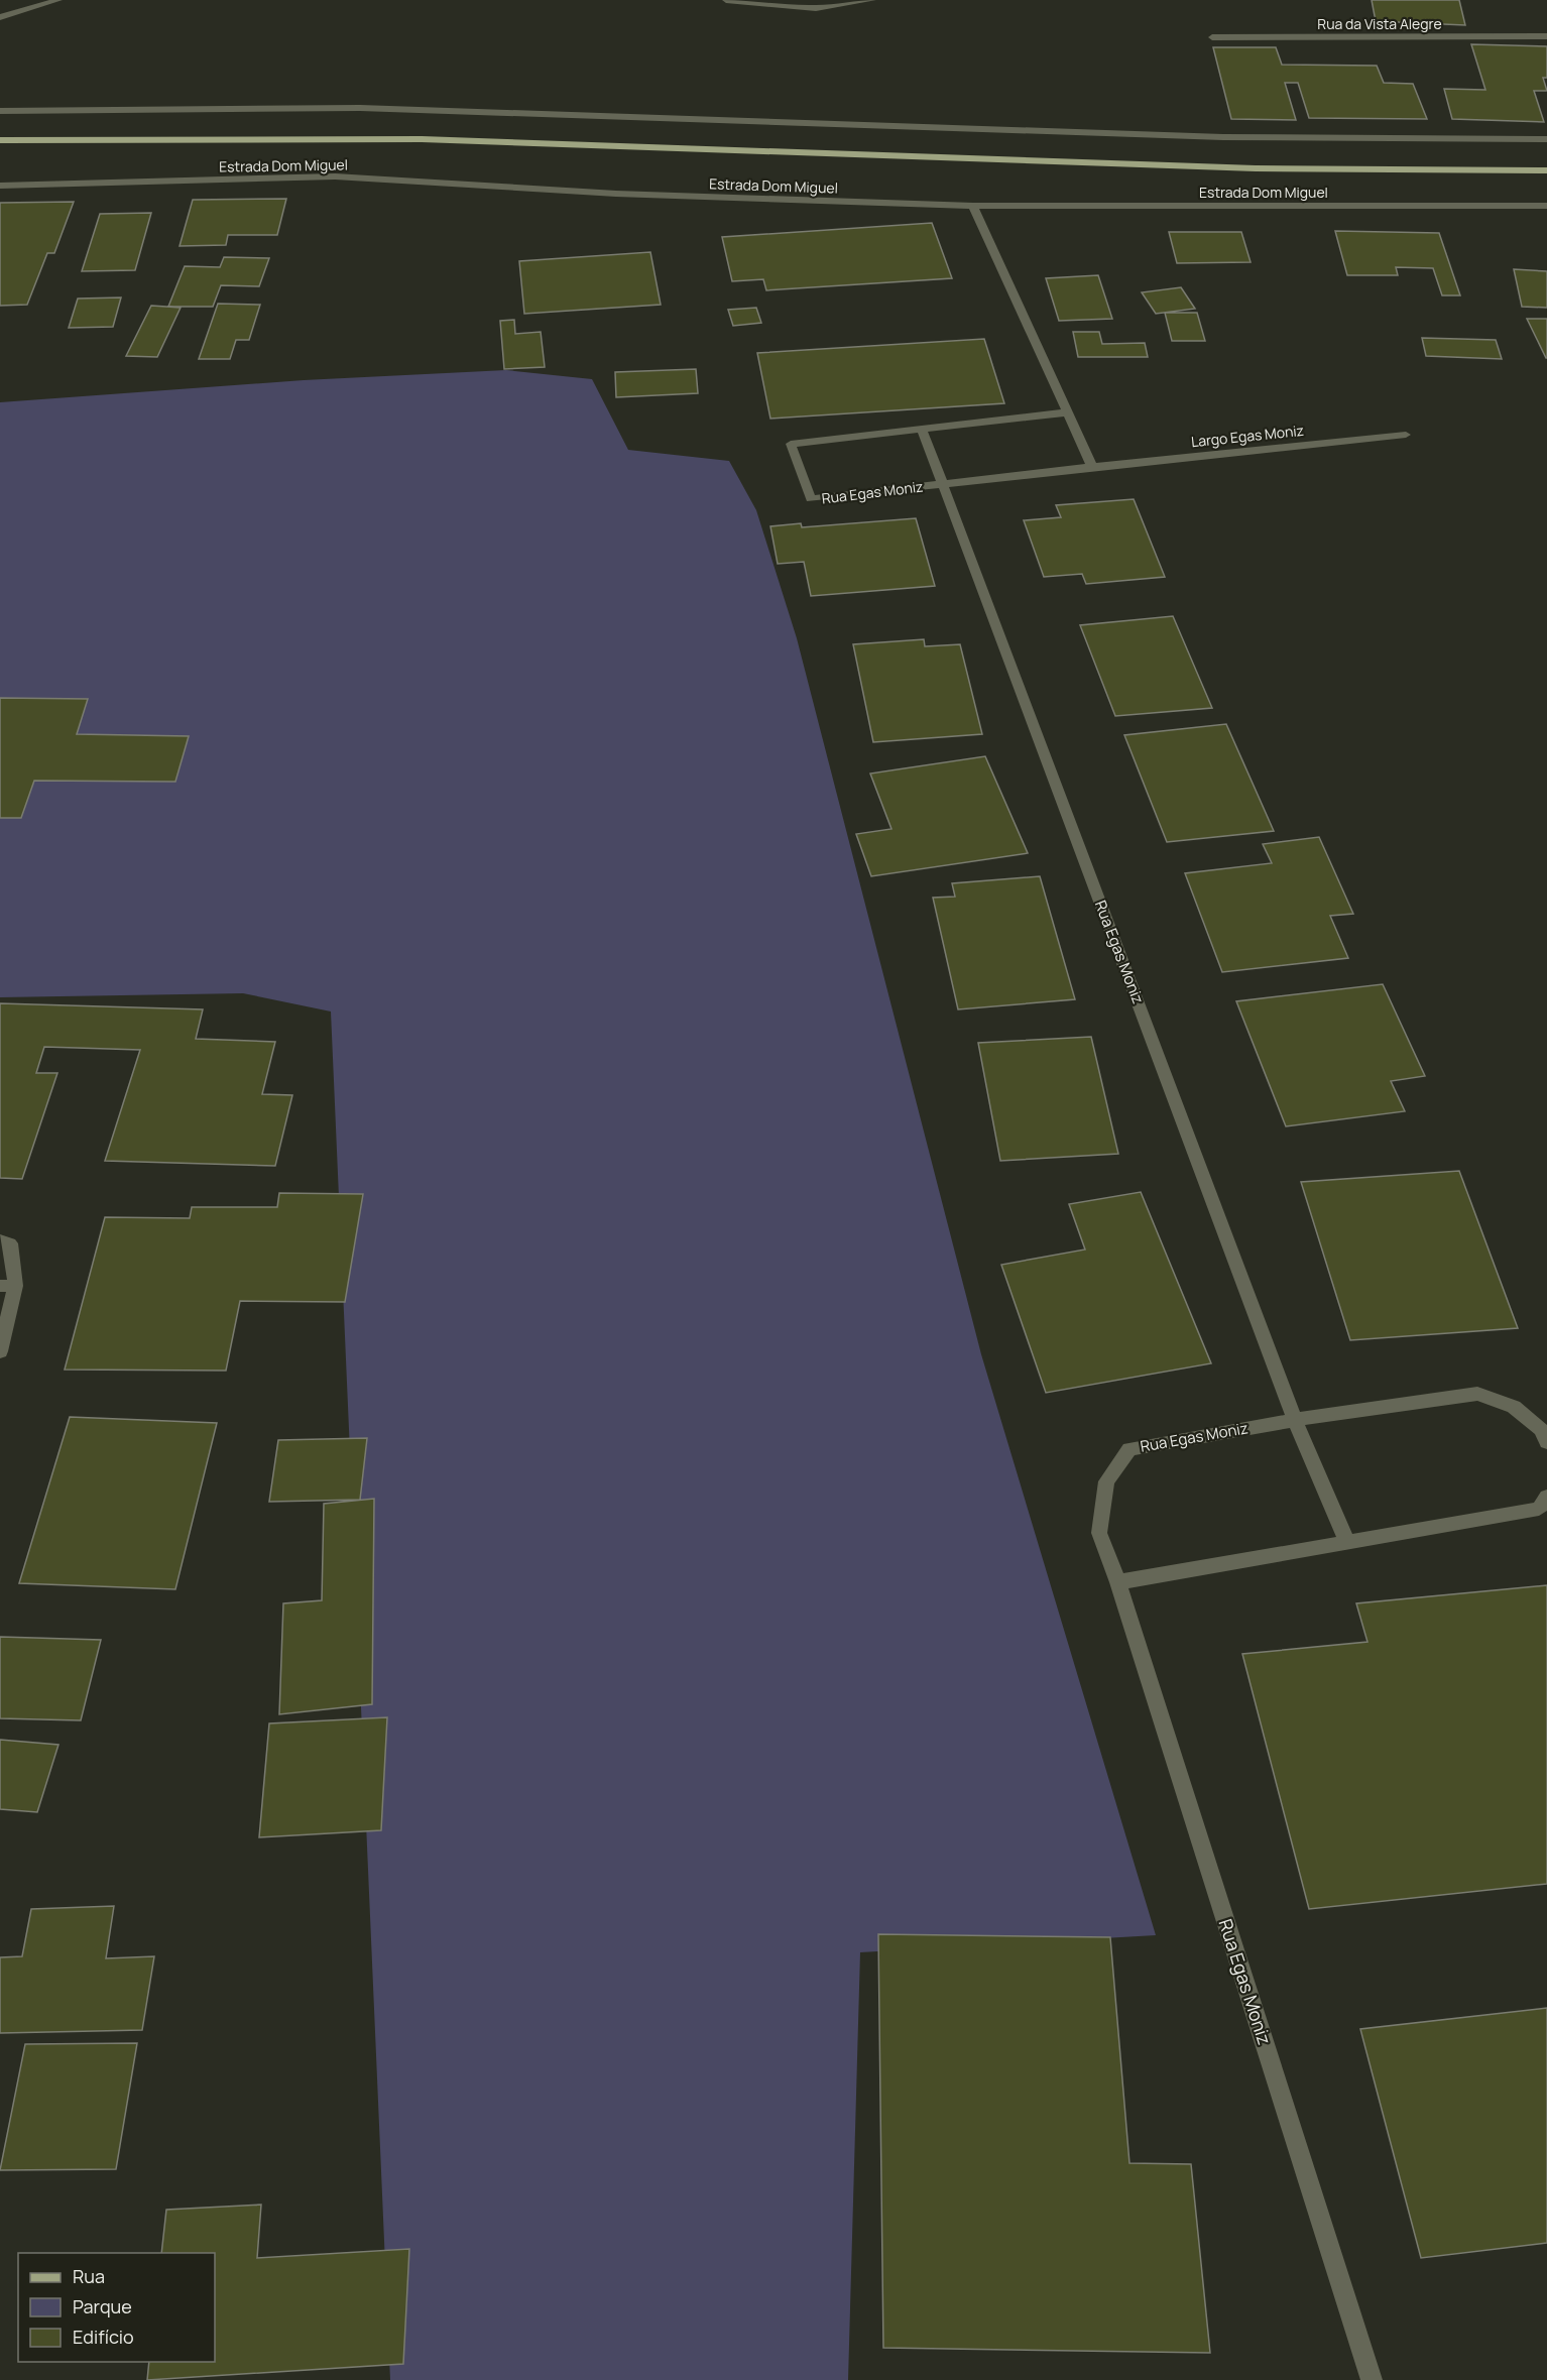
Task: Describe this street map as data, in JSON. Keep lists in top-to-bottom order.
{
  "streets": {
    "main road": ["Estrada Dom Miguel"],
    "street": ["Rua da Vista Alegre", "Largo Egas Moniz", "Rua Egas Moniz"]
  },
  "crossings": [
    ["Largo Egas Moniz", "Rua Egas Moniz"]
  ],
  "legend": ["Rua", "Parque", "Edifício"]
}
